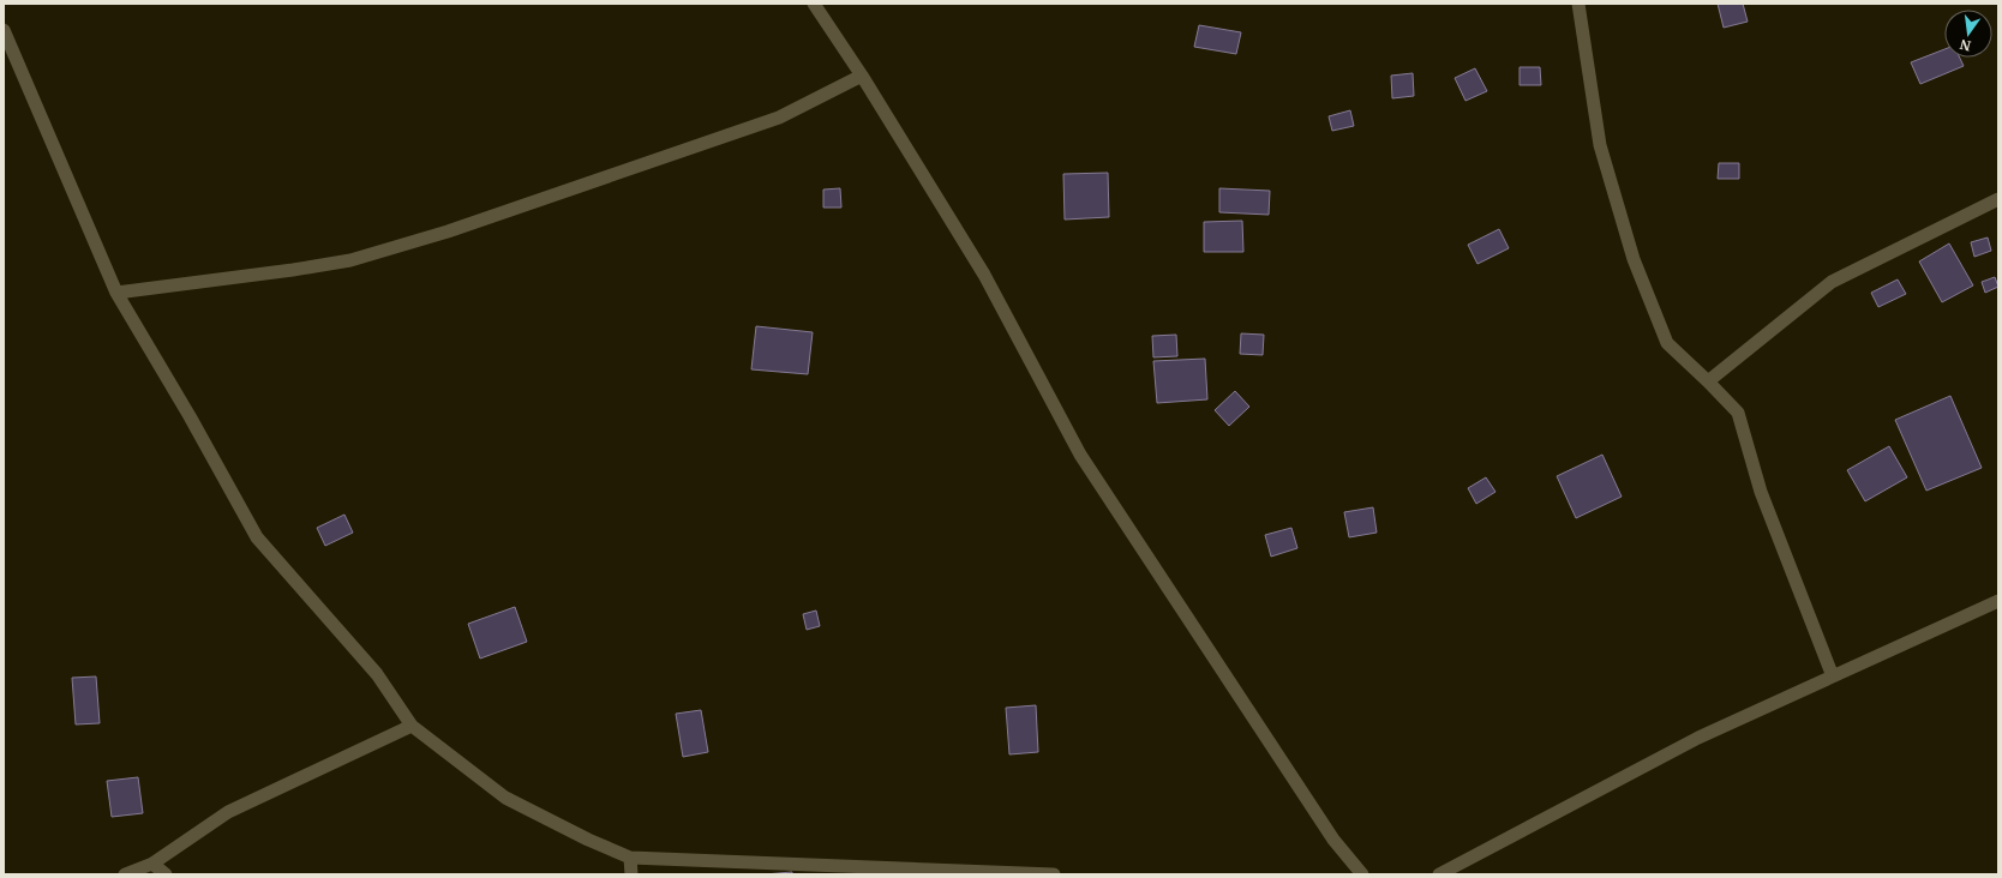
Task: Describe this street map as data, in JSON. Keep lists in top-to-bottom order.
{
  "north": "bottom"
}
